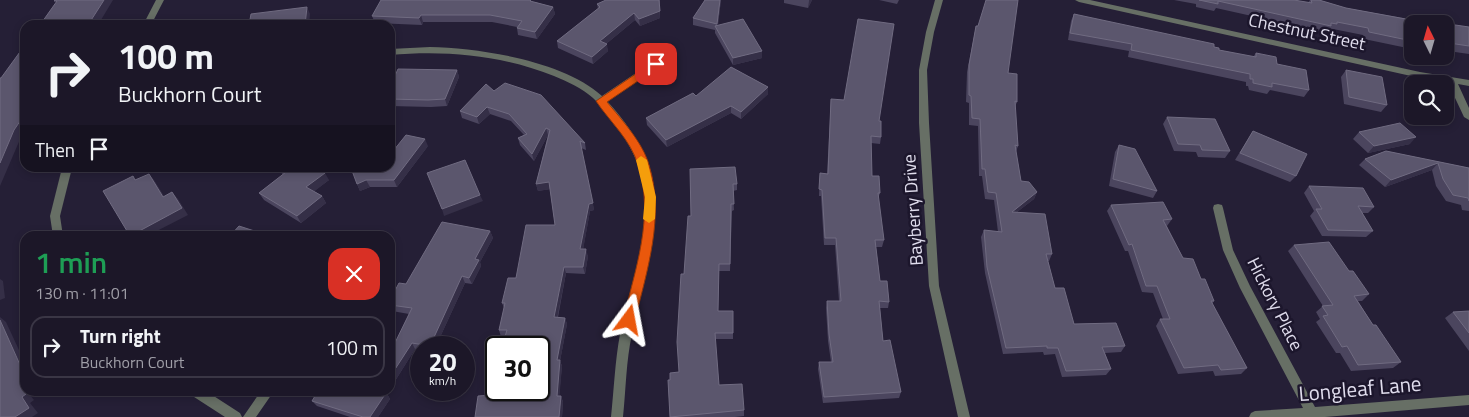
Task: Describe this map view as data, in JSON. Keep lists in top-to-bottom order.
{
  "streets": {
    "street": [
      "Chestnut Street",
      "Bayberry Drive",
      "Hickory Place",
      "Longleaf Lane"
    ]
  },
  "crossings": [
    ["Hickory Place", "Longleaf Lane"]
  ],
  "north": "top",
  "page": {
    "turn": ["100 m", "Buckhorn Court"],
    "then": "Then",
    "heading": ["1 min", "130 m · 11:01"],
    "list": [
      {
        "name": "Turn right",
        "note": "Buckhorn Court",
        "value": "100 m"
      }
    ],
    "speed": "20 km/h",
    "limit": "30"
  }
}
